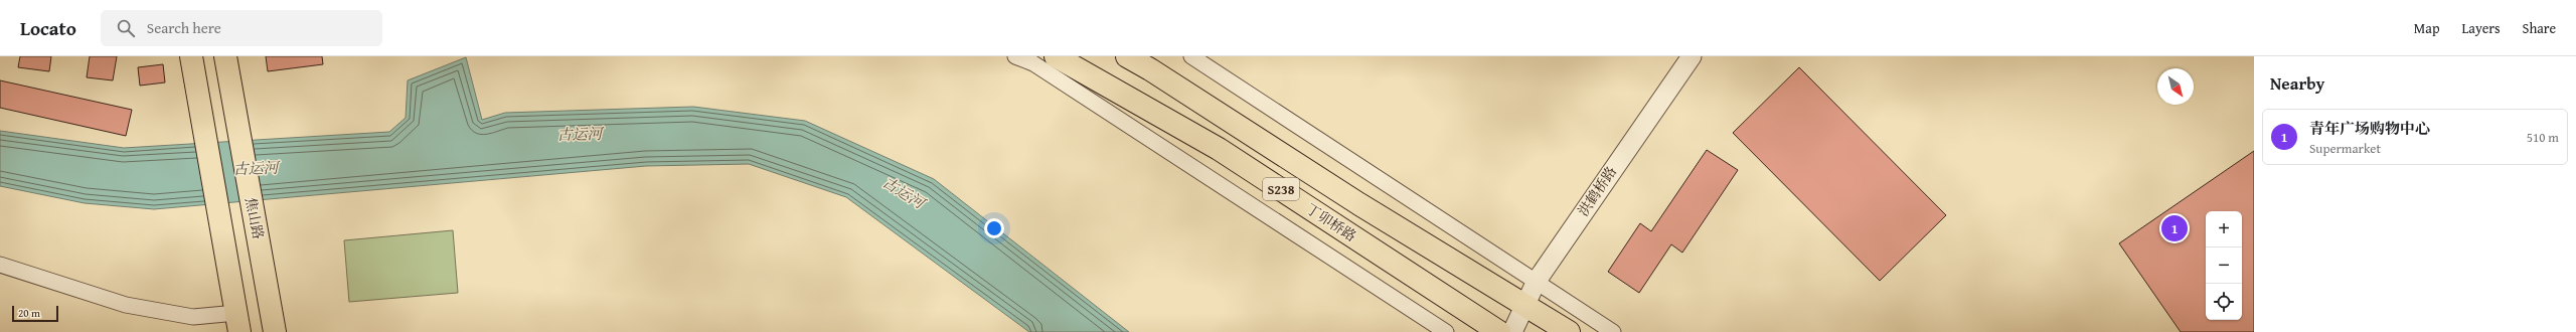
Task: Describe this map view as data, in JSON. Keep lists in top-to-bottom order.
{
  "streets": {
    "main road": ["S238", "焦山路", "丁卯桥路"],
    "street": ["洪鹤桥路"]
  },
  "crossings": [
    ["S238", "洪鹤桥路"]
  ],
  "water": ["古运河"],
  "scale_bar": "20 m",
  "north": "bottom right",
  "page": {
    "header": "Locato",
    "search": "Search here",
    "nav": ["Map", "Layers", "Share"],
    "heading": "Nearby",
    "list": [
      {
        "mark": "1",
        "name": "青年广场购物中心",
        "note": "Supermarket",
        "value": "510 m"
      }
    ],
    "map_buttons": ["+", "−"],
    "pins": "1",
    "scale": "20 m"
  }
}
